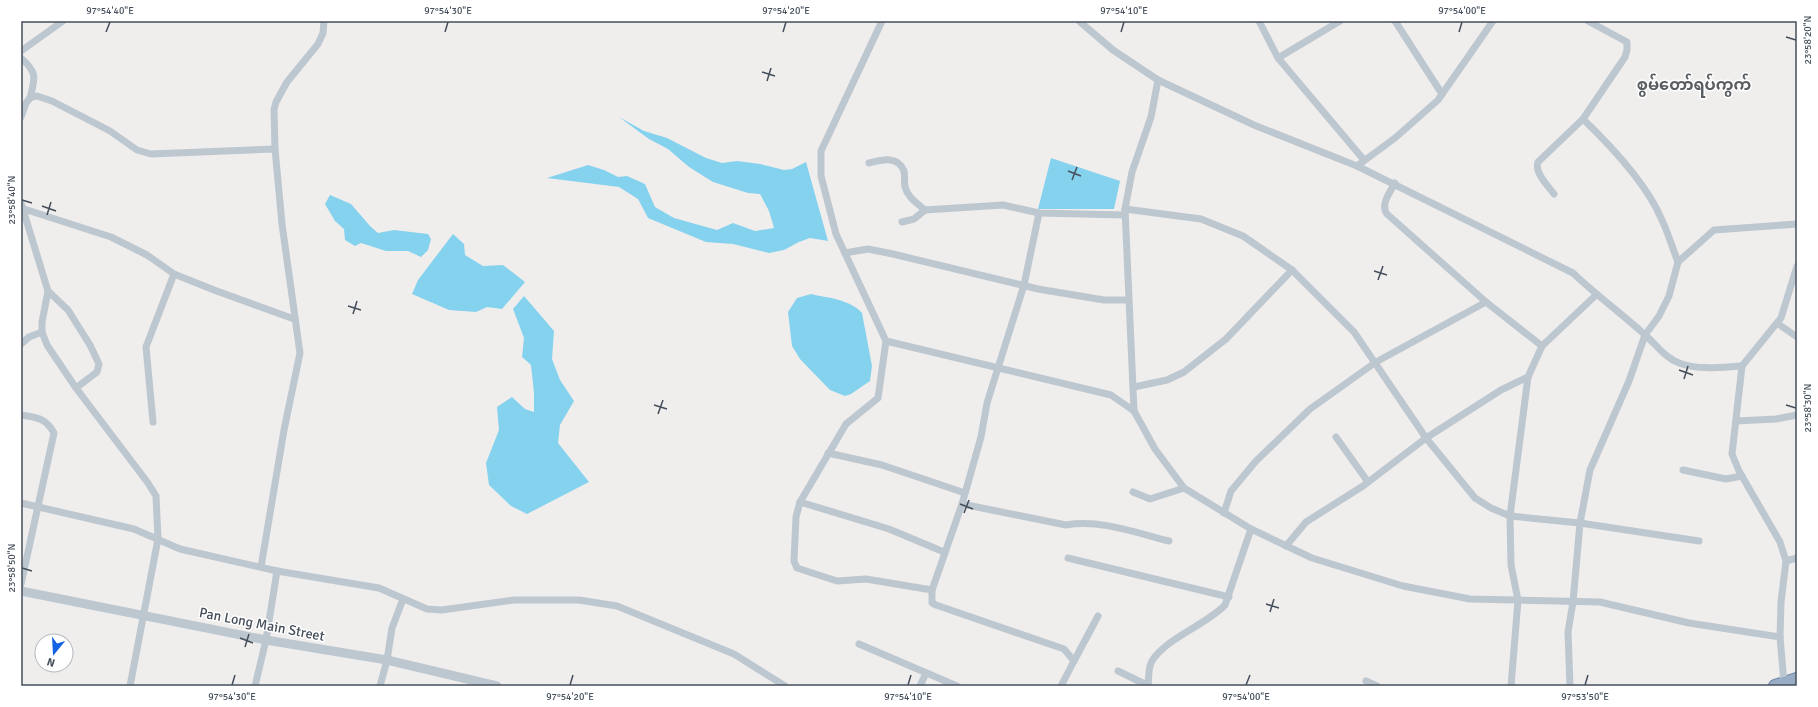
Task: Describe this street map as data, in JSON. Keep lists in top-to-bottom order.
{
  "streets": {
    "street": ["Pan Long Main Street"]
  },
  "districts": ["စွမ်တော်ရပ်ကွက်"],
  "north": "bottom",
  "coordinates": [
    "97°54'40\"E",
    "97°54'30\"E",
    "97°54'20\"E",
    "97°54'10\"E",
    "97°54'00\"E",
    "23°58'20\"N",
    "23°58'40\"N",
    "23°58'30\"N",
    "23°58'50\"N",
    "97°53'50\"E"
  ]
}
